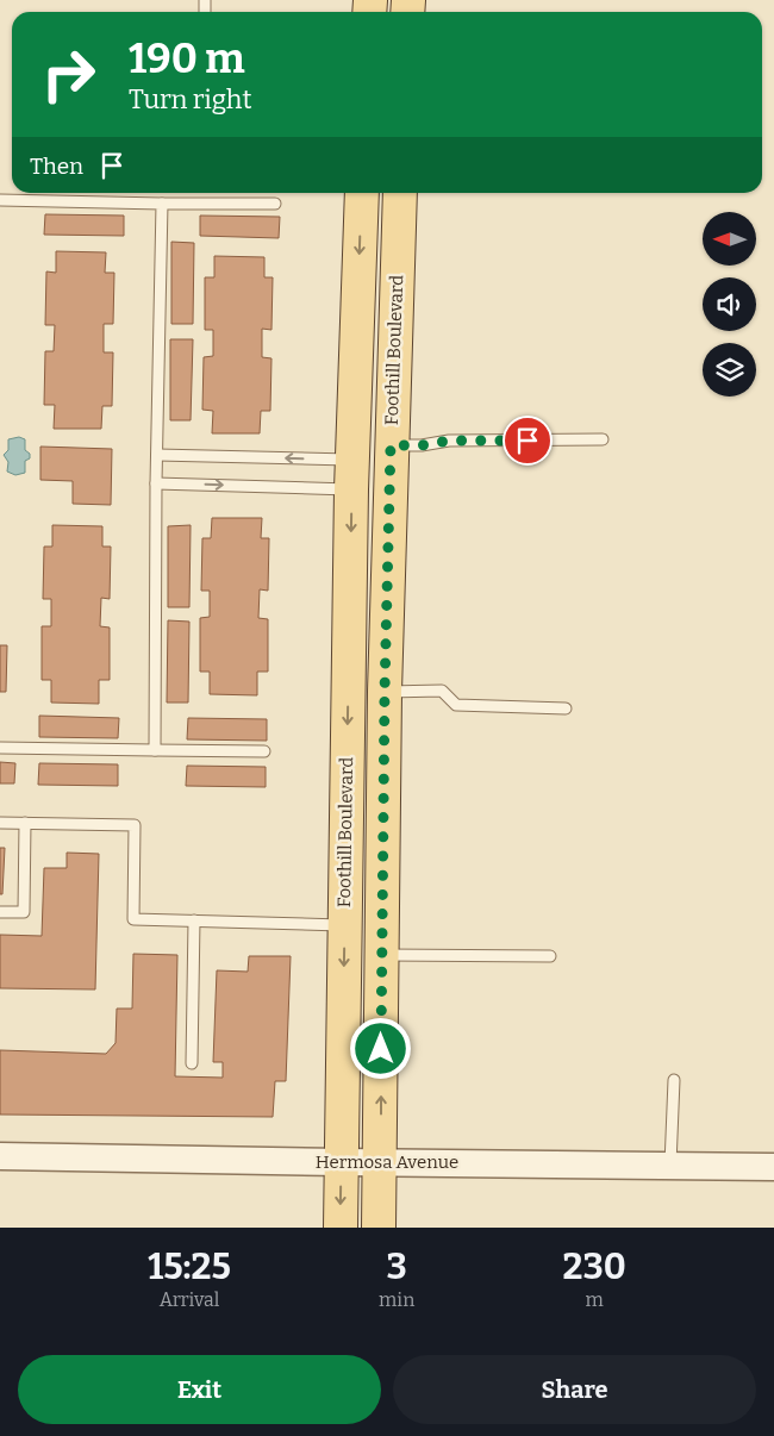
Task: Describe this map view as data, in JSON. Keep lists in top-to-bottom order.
{
  "streets": {
    "main road": ["Foothill Boulevard"],
    "street": ["Hermosa Avenue"]
  },
  "crossings": [
    ["Foothill Boulevard", "Hermosa Avenue"]
  ],
  "north": "left",
  "page": {
    "turn": ["190 m", "Turn right"],
    "then": "Then",
    "eta": [
      "15:25",
      "Arrival",
      "3",
      "min",
      "230",
      "m"
    ],
    "buttons": ["Exit", "Share"]
  }
}
